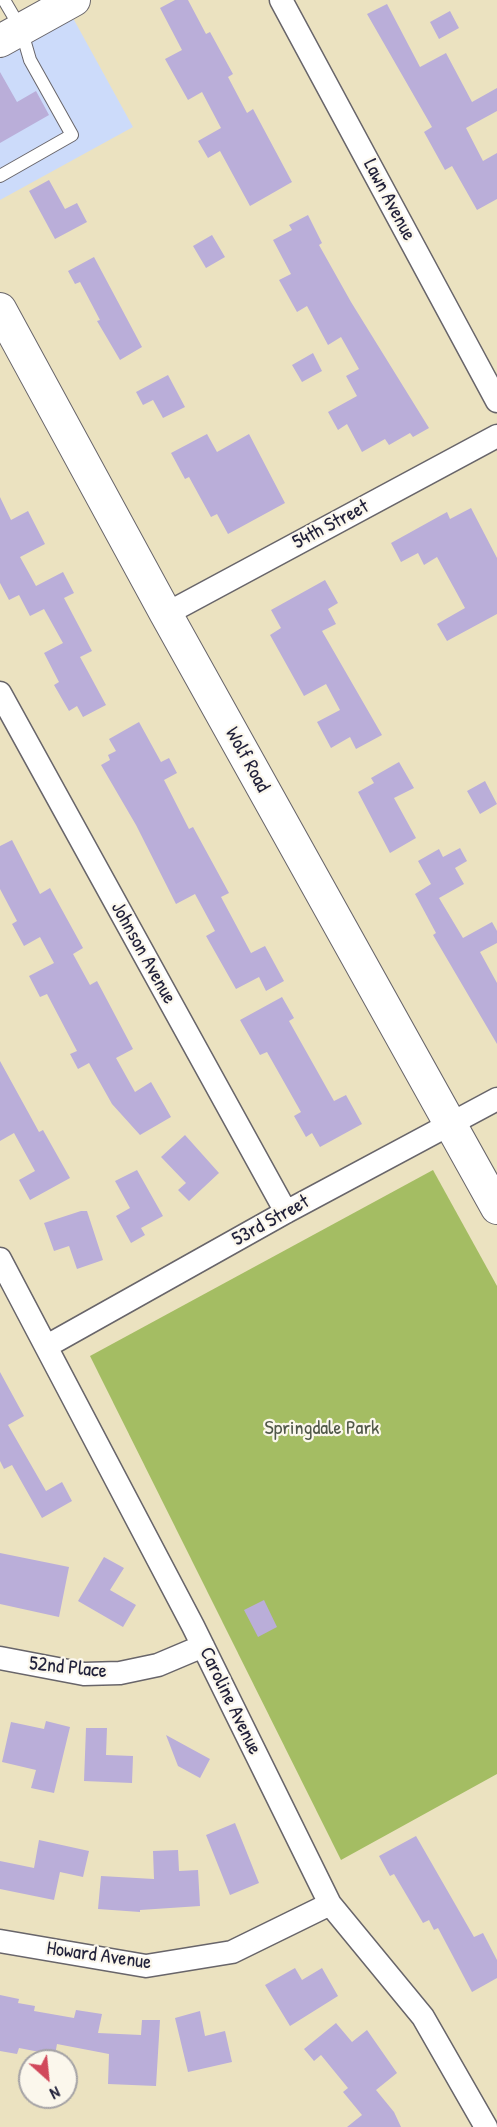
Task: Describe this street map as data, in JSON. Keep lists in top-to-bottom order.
{
  "streets": {
    "main road": ["Wolf Road"],
    "street": [
      "Lawn Avenue",
      "54th Street",
      "Johnson Avenue",
      "53rd Street",
      "52nd Place",
      "Caroline Avenue",
      "Howard Avenue"
    ]
  },
  "crossings": [
    ["54th Street", "Wolf Road"],
    ["Wolf Road", "53rd Street"],
    ["Johnson Avenue", "53rd Street"],
    ["53rd Street", "Caroline Avenue"],
    ["52nd Place", "Caroline Avenue"],
    ["Caroline Avenue", "Howard Avenue"]
  ],
  "parks": ["Springdale Park"],
  "north": "bottom right"
}
